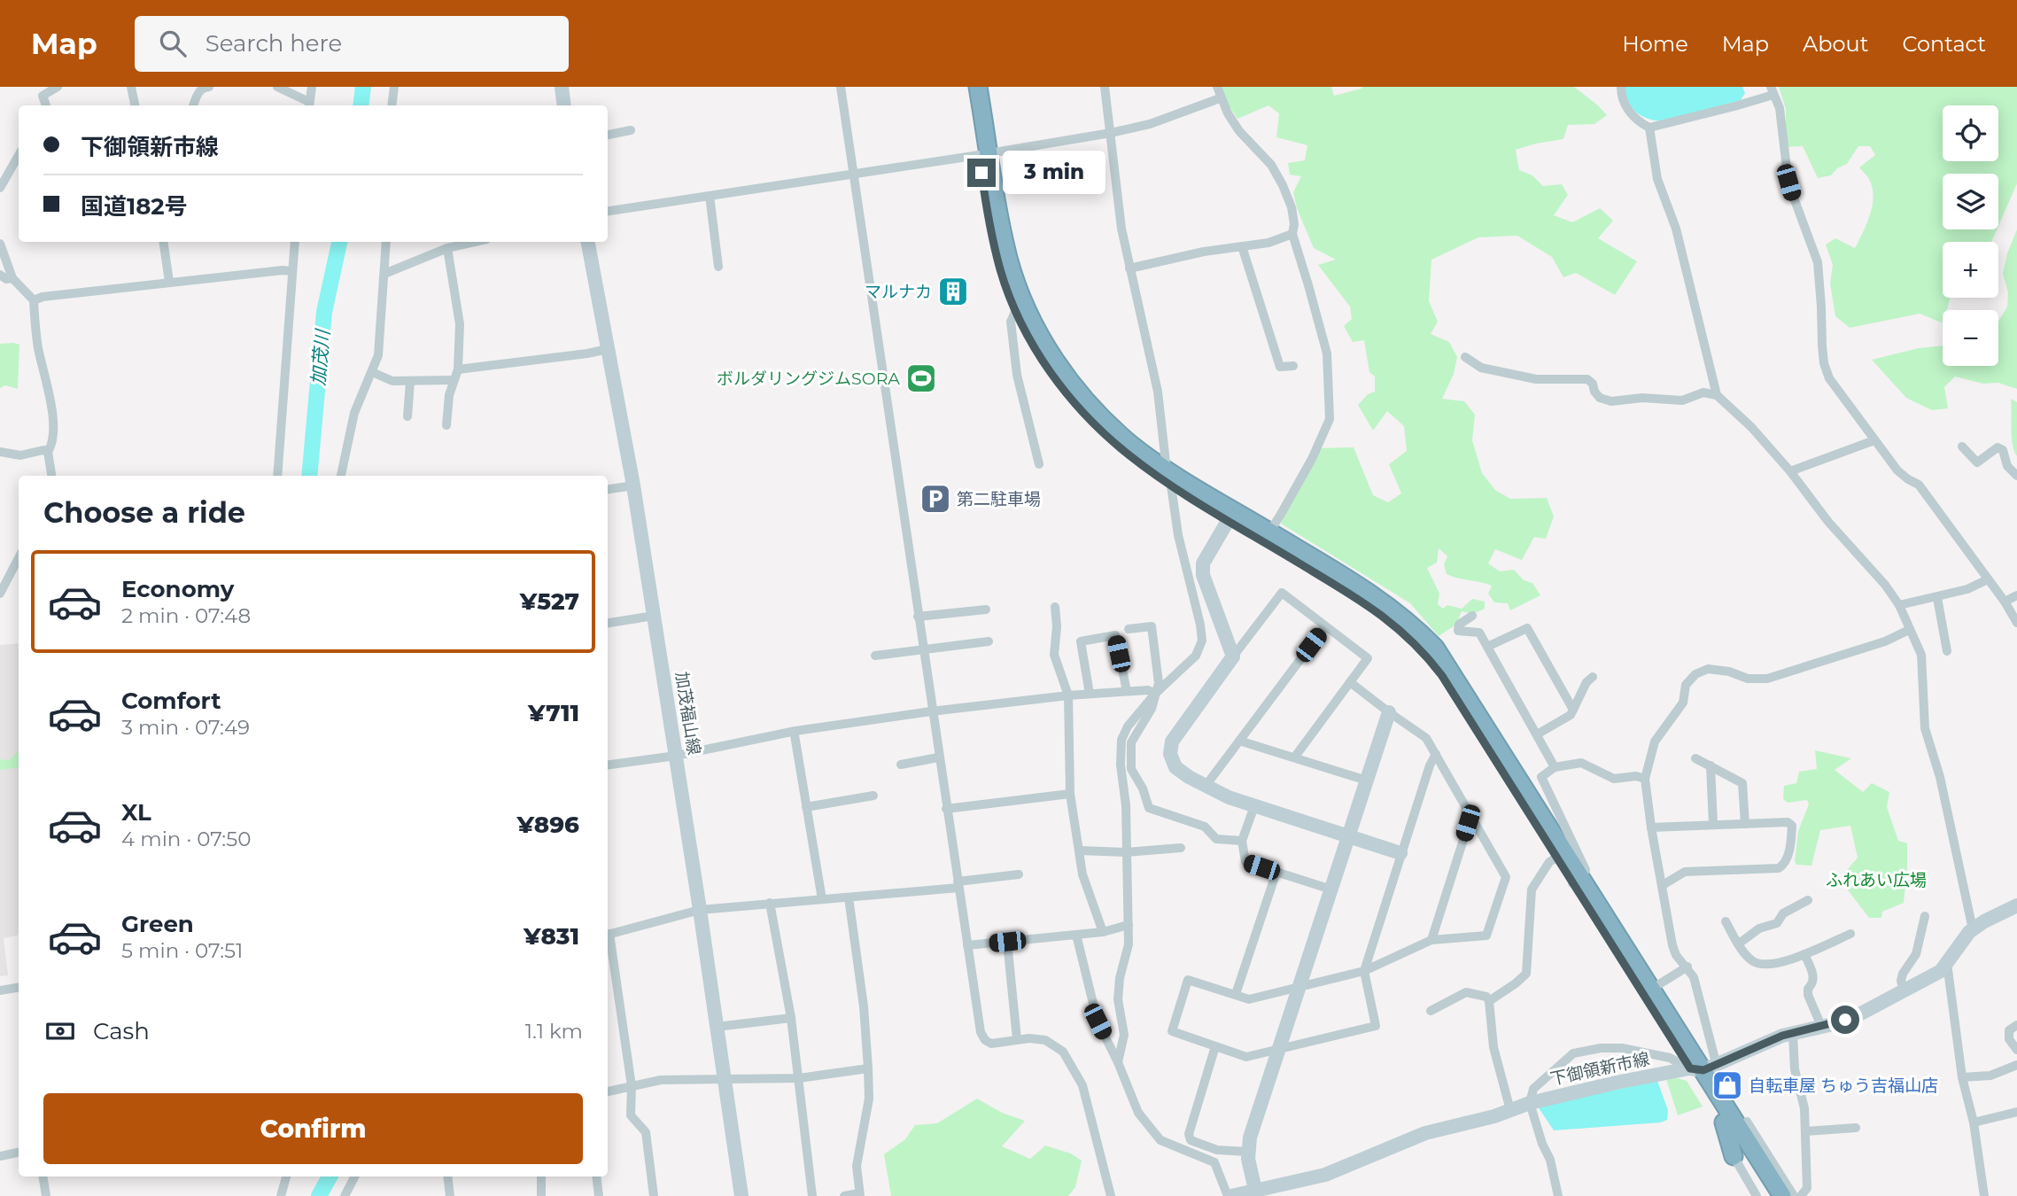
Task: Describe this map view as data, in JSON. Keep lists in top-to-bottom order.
{
  "streets": {
    "main road": ["加茂福山線", "下御領新市線"]
  },
  "water": ["加茂川"],
  "parks": ["ふれあい広場"],
  "places": {
    "building": ["マルナカ"],
    "sports": ["ボルダリングジムSORA"],
    "parking": ["第二駐車場"],
    "shop": ["自転車屋 ちゅう吉福山店"]
  },
  "page": {
    "header": "Map",
    "search": "Search here",
    "nav": [
      "Home",
      "Map",
      "About",
      "Contact"
    ],
    "map_buttons": ["+", "−"],
    "banner": ["下御領新市線", "国道182号"],
    "bubble": "3 min",
    "heading": "Choose a ride",
    "list": [
      {
        "name": "Economy",
        "note": "2 min · 07:48",
        "value": "¥527"
      },
      {
        "name": "Comfort",
        "note": "3 min · 07:49",
        "value": "¥711"
      },
      {
        "name": "XL",
        "note": "4 min · 07:50",
        "value": "¥896"
      },
      {
        "name": "Green",
        "note": "5 min · 07:51",
        "value": "¥831"
      }
    ],
    "pay": ["Cash", "1.1 km"],
    "buttons": "Confirm"
  }
}
